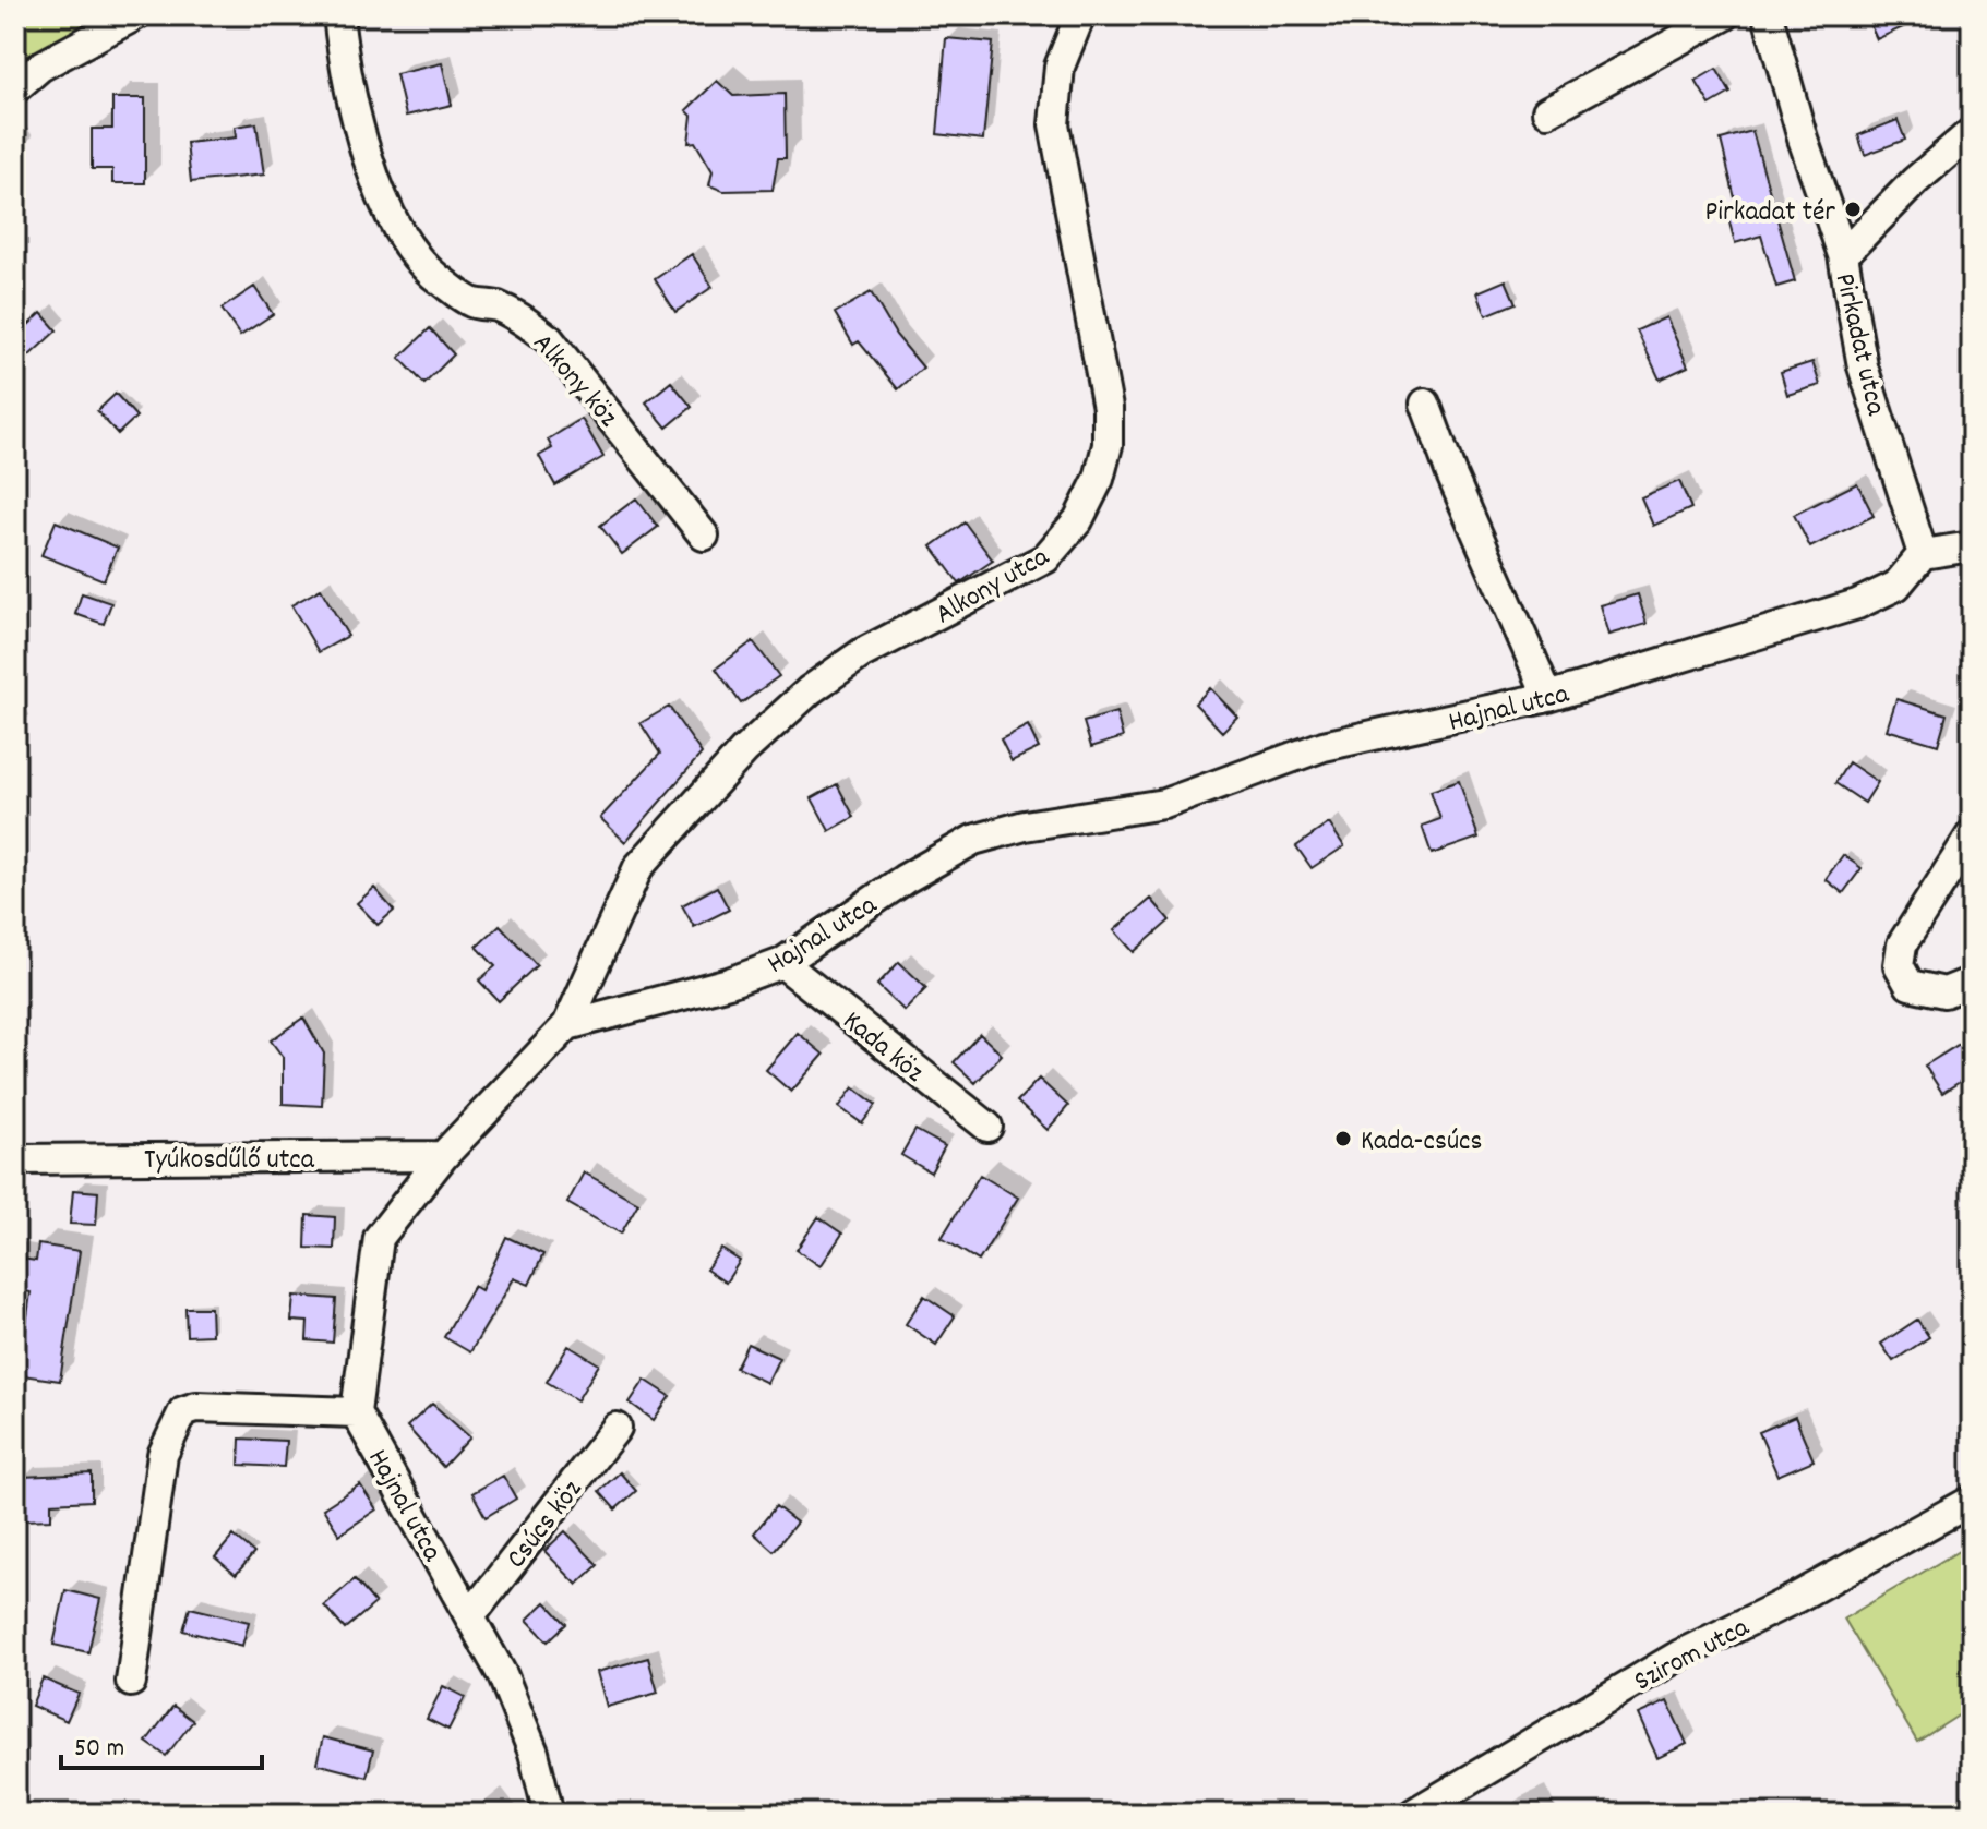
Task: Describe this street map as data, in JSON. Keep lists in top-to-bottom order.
{
  "streets": {
    "street": [
      "Pirkadat utca",
      "Alkony köz",
      "Alkony utca",
      "Hajnal utca",
      "Kada köz",
      "Tyúkosdűlő utca",
      "Csúcs köz",
      "Szirom utca"
    ]
  },
  "crossings": [
    ["Pirkadat utca", "Hajnal utca"],
    ["Alkony utca", "Hajnal utca"],
    ["Hajnal utca", "Kada köz"],
    ["Hajnal utca", "Csúcs köz"]
  ],
  "places": ["Pirkadat tér", "Kada-csúcs"],
  "scale_bar": "50 m"
}
